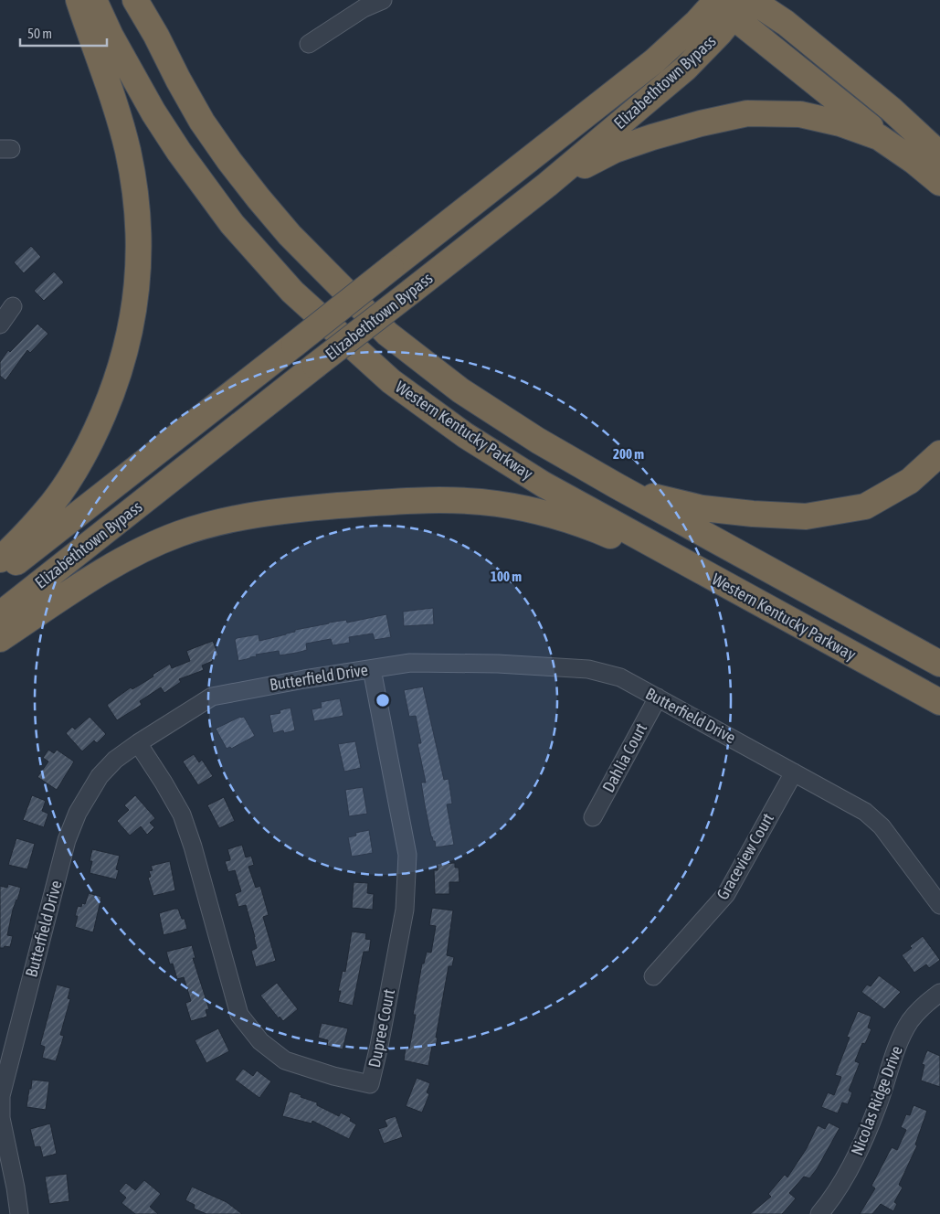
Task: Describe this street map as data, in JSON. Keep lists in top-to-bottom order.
{
  "streets": {
    "highway": ["Elizabethtown Bypass", "Western Kentucky Parkway"],
    "street": [
      "Butterfield Drive",
      "Dahlia Court",
      "Graceview Court",
      "Dupree Court",
      "Nicolas Ridge Drive"
    ]
  },
  "crossings": [
    ["Butterfield Drive", "Dahlia Court"],
    ["Butterfield Drive", "Graceview Court"],
    ["Butterfield Drive", "Dupree Court"]
  ],
  "scale_bar": "50 m",
  "rings": ["200 m", "100 m"]
}
